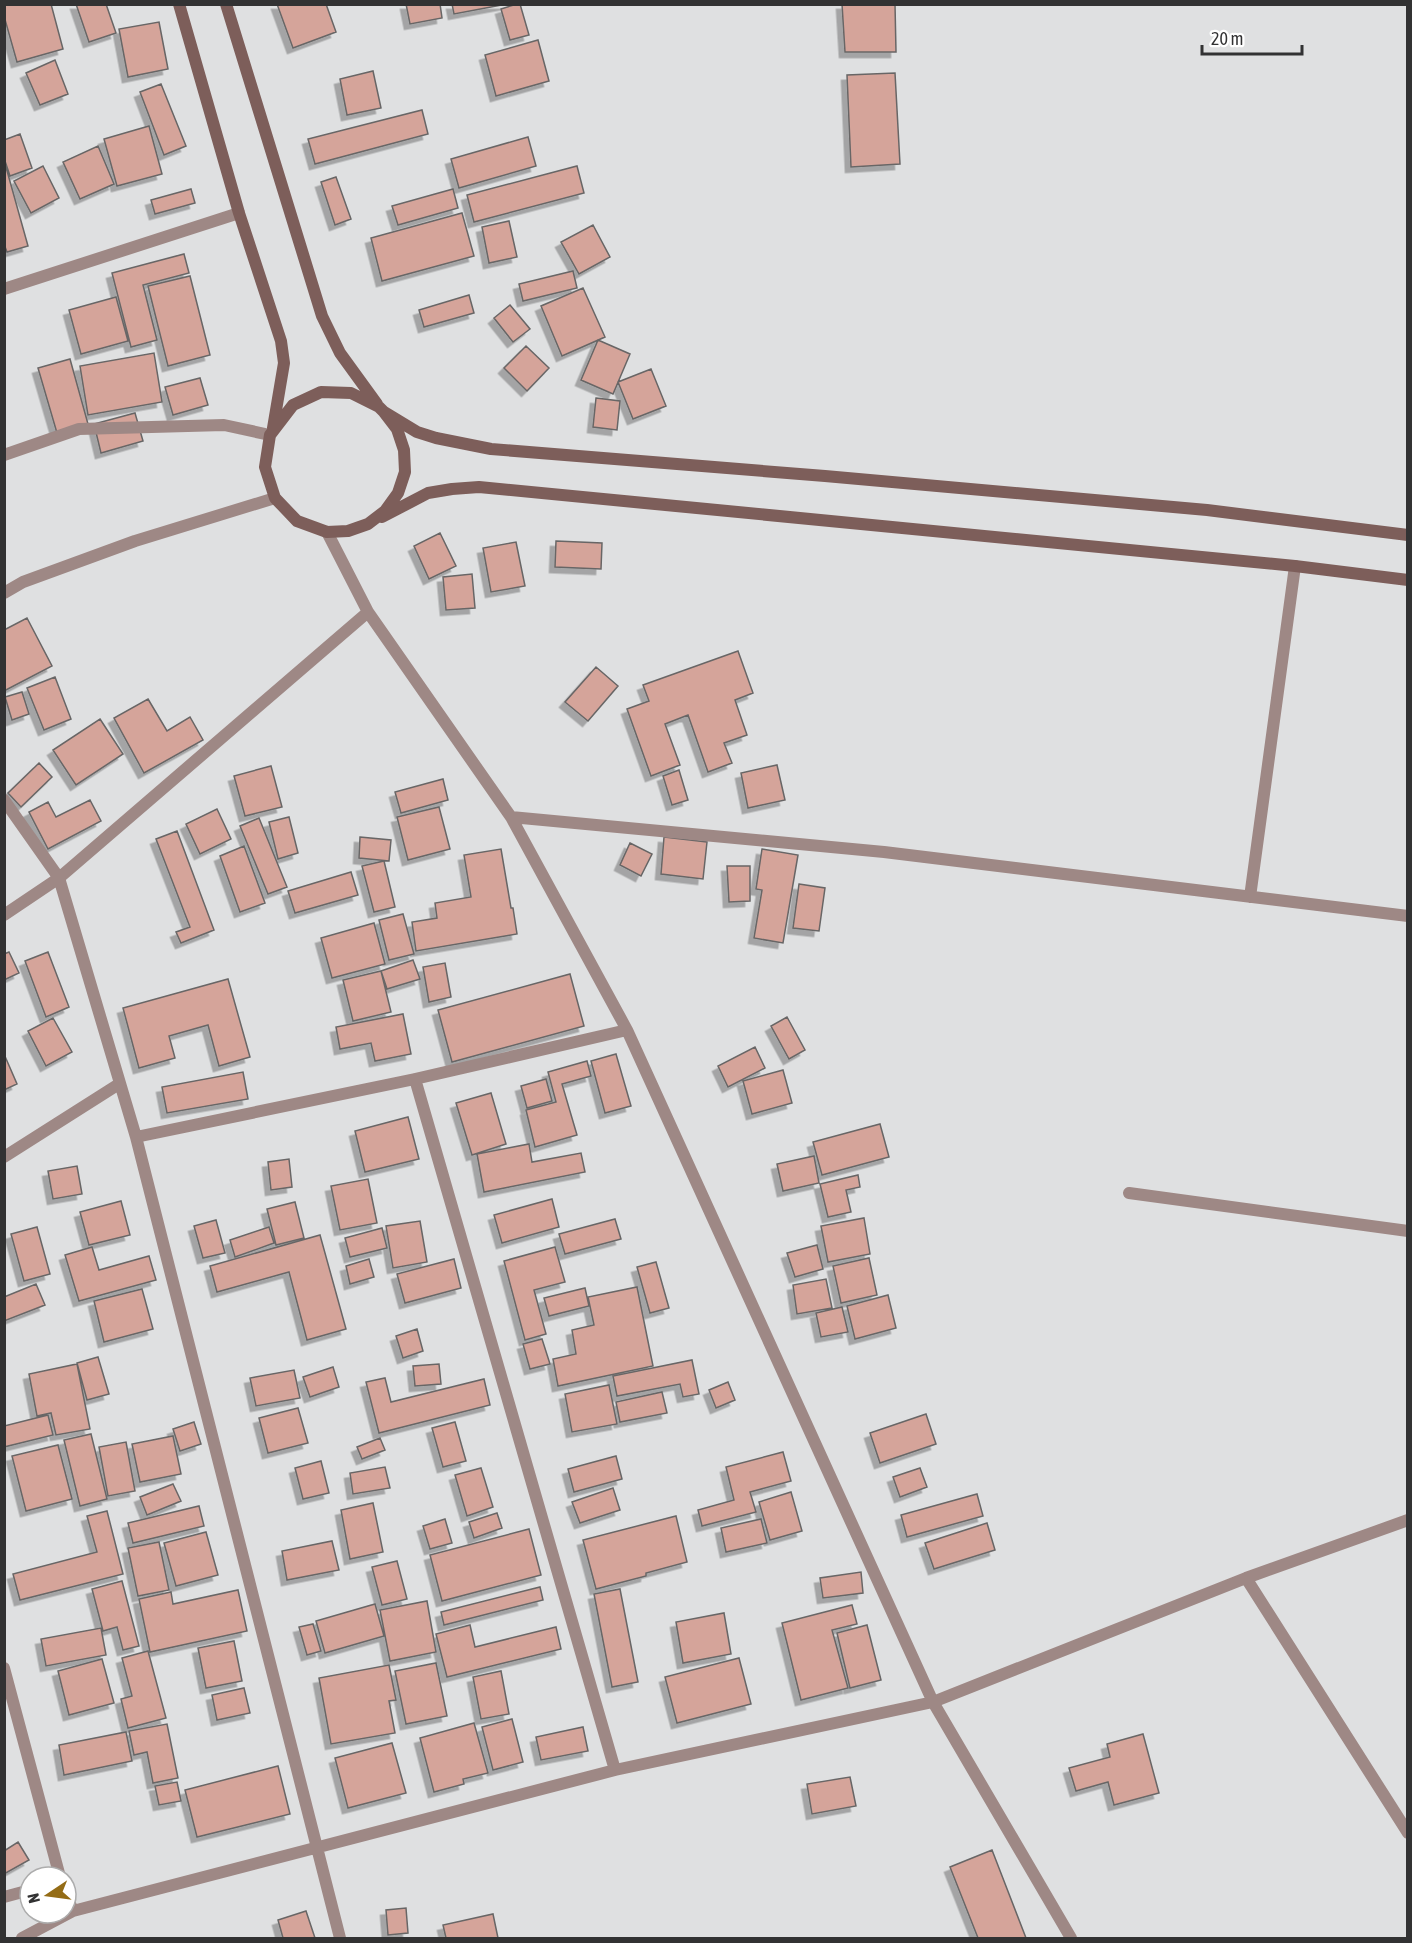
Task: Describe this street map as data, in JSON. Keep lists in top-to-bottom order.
{
  "scale_bar": "20 m",
  "north": "left"
}
